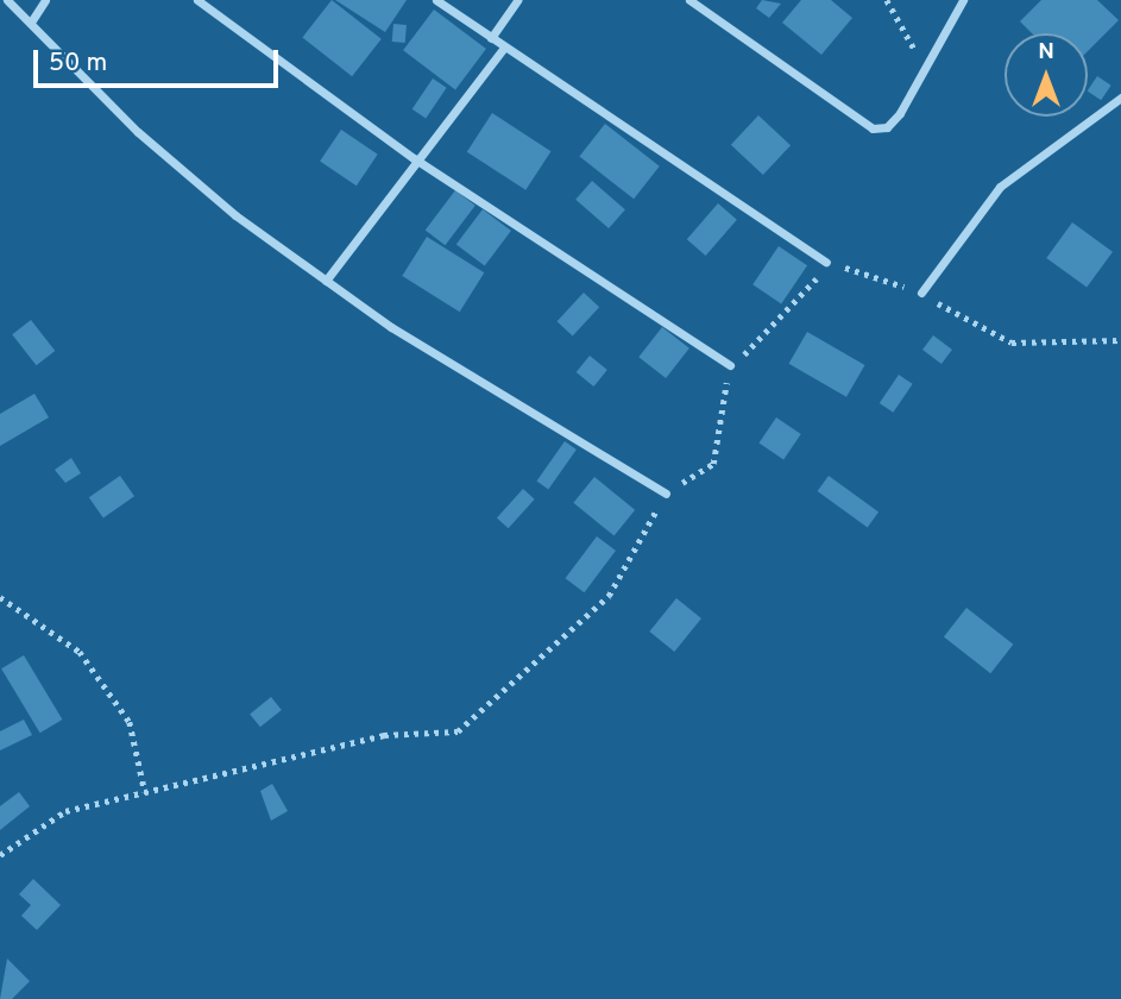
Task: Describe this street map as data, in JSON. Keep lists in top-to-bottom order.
{
  "scale_bar": "50 m",
  "north": "top"
}
